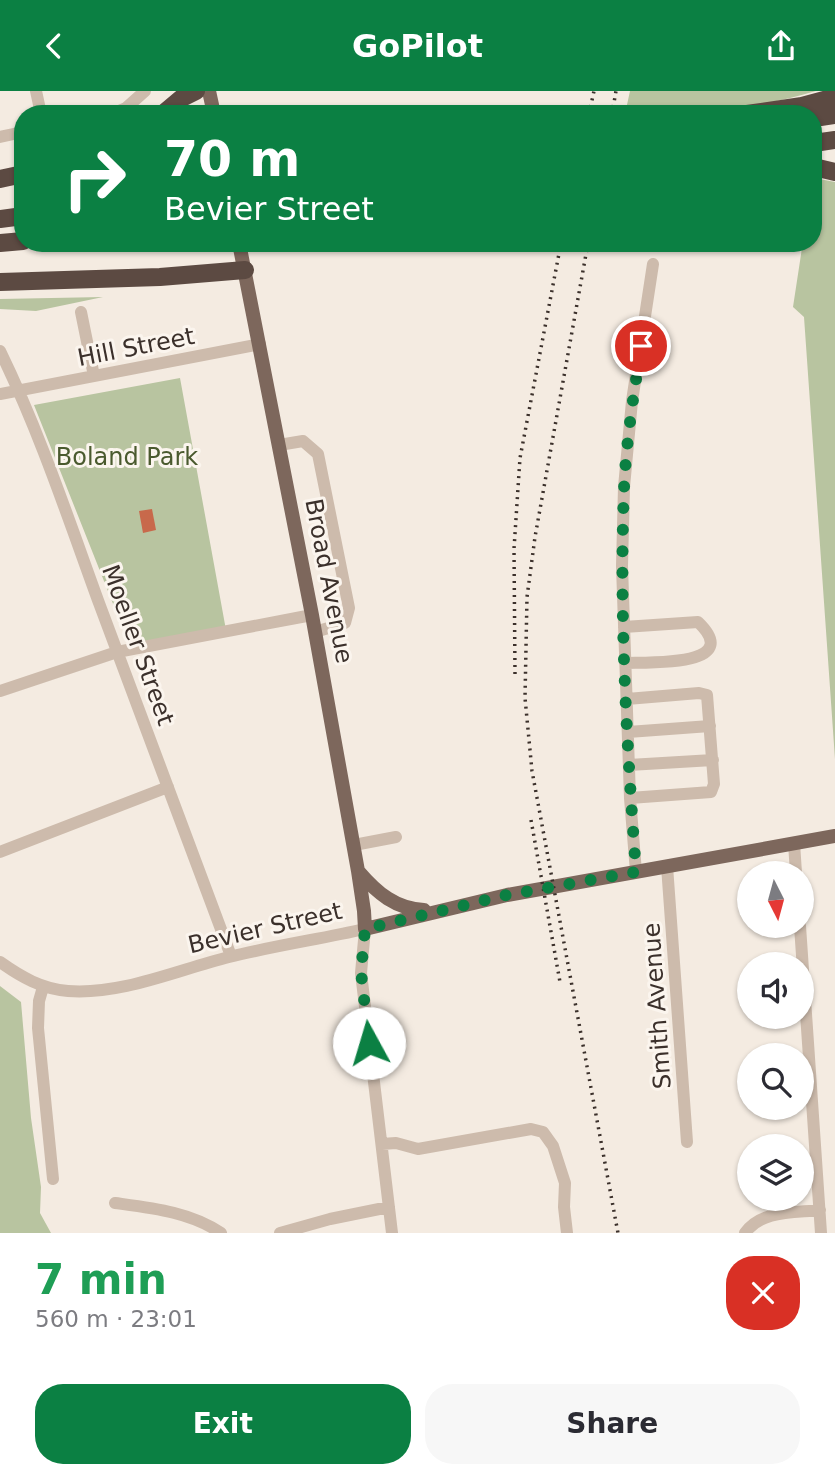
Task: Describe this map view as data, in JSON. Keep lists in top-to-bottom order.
{
  "streets": {
    "main road": ["Broad Avenue", "Bevier Street"],
    "street": ["Hill Street", "Moeller Street", "Smith Avenue"]
  },
  "crossings": [
    ["Hill Street", "Broad Avenue"],
    ["Hill Street", "Moeller Street"],
    ["Broad Avenue", "Bevier Street"],
    ["Moeller Street", "Bevier Street"],
    ["Bevier Street", "Smith Avenue"]
  ],
  "parks": ["Boland Park"],
  "north": "bottom",
  "page": {
    "header": "GoPilot",
    "turn": ["70 m", "Bevier Street"],
    "heading": ["7 min", "560 m · 23:01"],
    "buttons": ["Exit", "Share"]
  }
}
